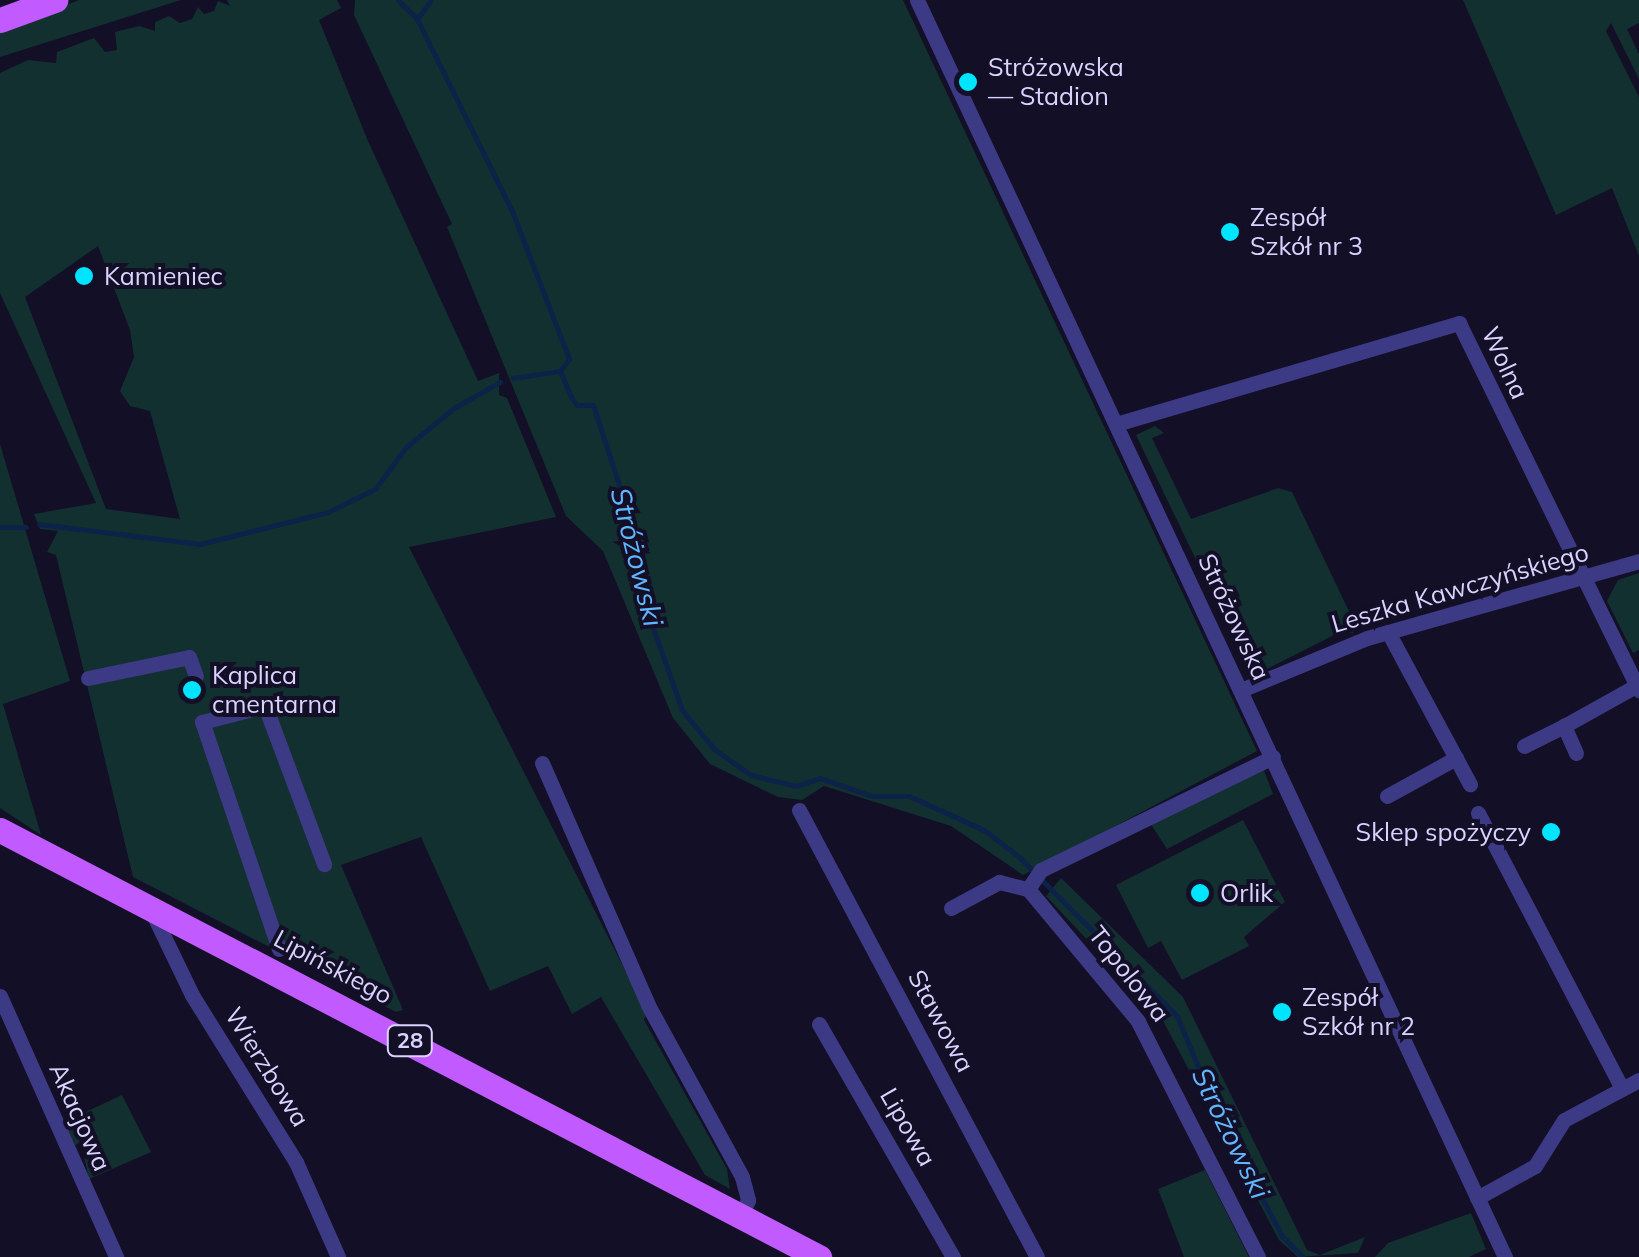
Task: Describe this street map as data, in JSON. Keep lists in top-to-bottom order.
{
  "streets": {
    "main road": ["Lipińskiego", "28"],
    "street": [
      "Wolna",
      "Leszka Kawczyńskiego",
      "Stróżowska",
      "Topolowa",
      "Stawowa",
      "Wierzbowa",
      "Akacjowa",
      "Lipowa"
    ]
  },
  "crossings": [
    ["Wolna", "Leszka Kawczyńskiego"],
    ["Wolna", "Stróżowska"],
    ["Leszka Kawczyńskiego", "Stróżowska"],
    ["Lipińskiego", "Wierzbowa"]
  ],
  "water": ["Stróżowski"],
  "places": [
    "Stróżowska — Stadion",
    "Zespół Szkół nr 3",
    "Kamieniec",
    "Kaplica cmentarna",
    "Sklep spożyczy",
    "Orlik",
    "Zespół Szkół nr 2"
  ]
}
